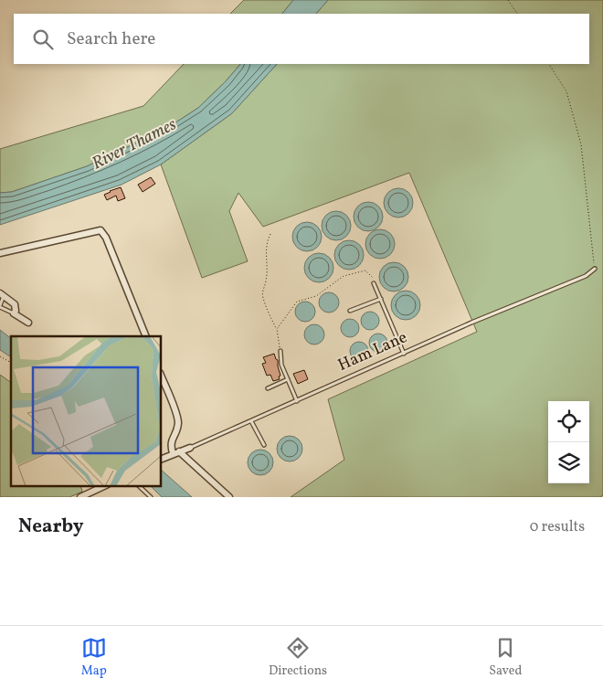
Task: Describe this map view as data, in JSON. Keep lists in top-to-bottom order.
{
  "streets": {
    "street": ["Ham Lane"]
  },
  "water": ["River Thames"],
  "page": {
    "search": "Search here",
    "heading": ["Nearby", "0 results"],
    "nav": ["Map", "Directions", "Saved"]
  }
}
